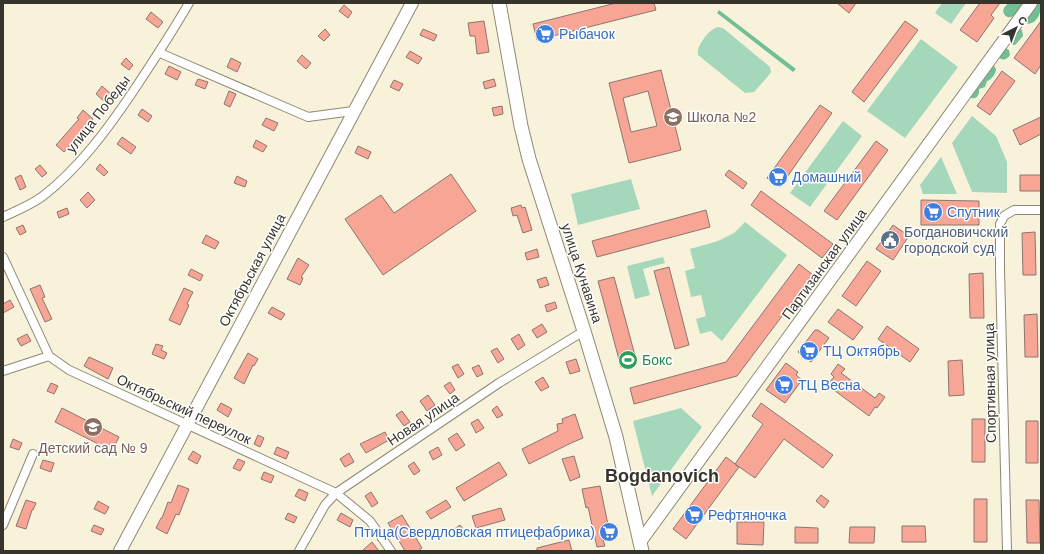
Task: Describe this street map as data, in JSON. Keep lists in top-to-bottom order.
{
  "streets": {
    "main road": ["улица Кунавина"],
    "street": [
      "улица Победы",
      "Партизанская улица",
      "Октябрьская улица",
      "Спортивная улица",
      "Октябрьский переулок",
      "Новая улица"
    ]
  },
  "crossings": [
    ["Партизанская улица", "улица Кунавина"],
    ["Октябрьская улица", "Октябрьский переулок"],
    ["улица Кунавина", "Новая улица"],
    ["Октябрьский переулок", "Новая улица"]
  ],
  "districts": ["Bogdanovich"],
  "places": {
    "supermarket": [
      "Рыбачок",
      "Домашний",
      "Спутник",
      "ТЦ Октябрь",
      "ТЦ Весна",
      "Рефтяночка",
      "Птица(Свердловская птицефабрика)"
    ],
    "school or university": ["Школа №2", "Детский сад № 9"],
    "public building": ["Богдановичский городской суд"],
    "sports": ["Бокс"]
  },
  "north": "top right"
}
